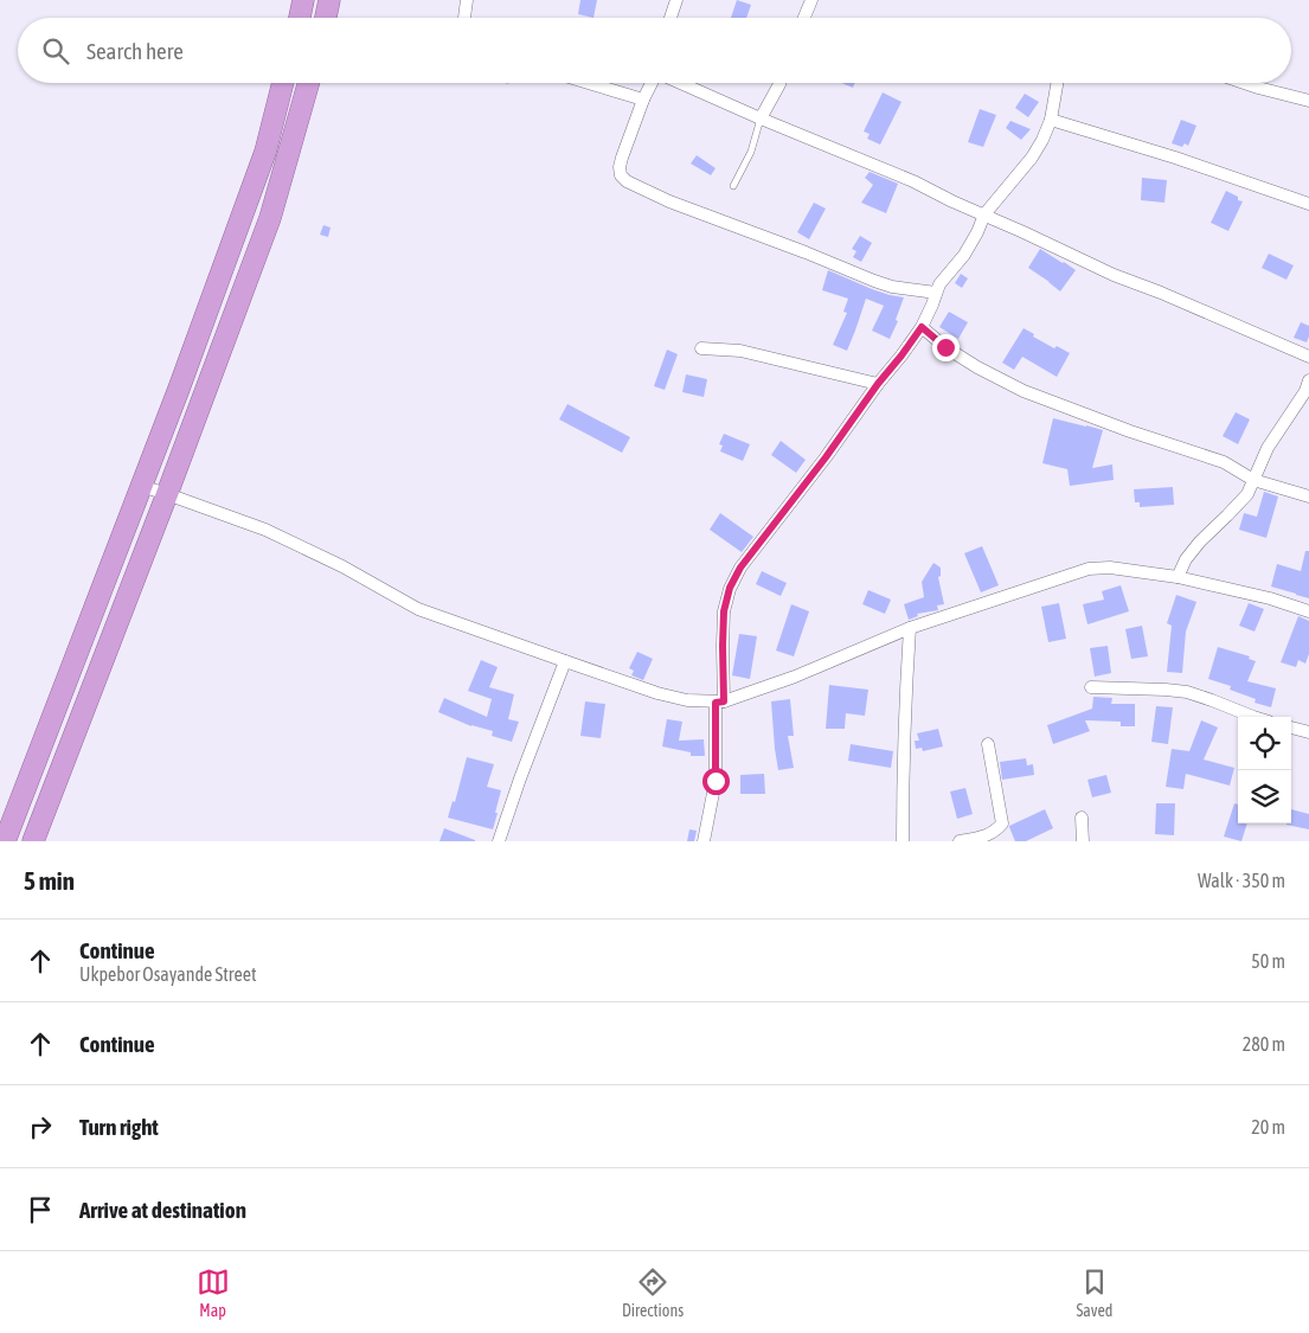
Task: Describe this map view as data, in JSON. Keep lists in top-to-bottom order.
{
  "page": {
    "search": "Search here",
    "heading": ["5 min", "Walk · 350 m"],
    "list": [
      ["Continue", "Ukpebor Osayande Street", "50 m"],
      ["Continue", "280 m"],
      ["Turn right", "20 m"],
      "Arrive at destination"
    ],
    "nav": ["Map", "Directions", "Saved"]
  }
}
